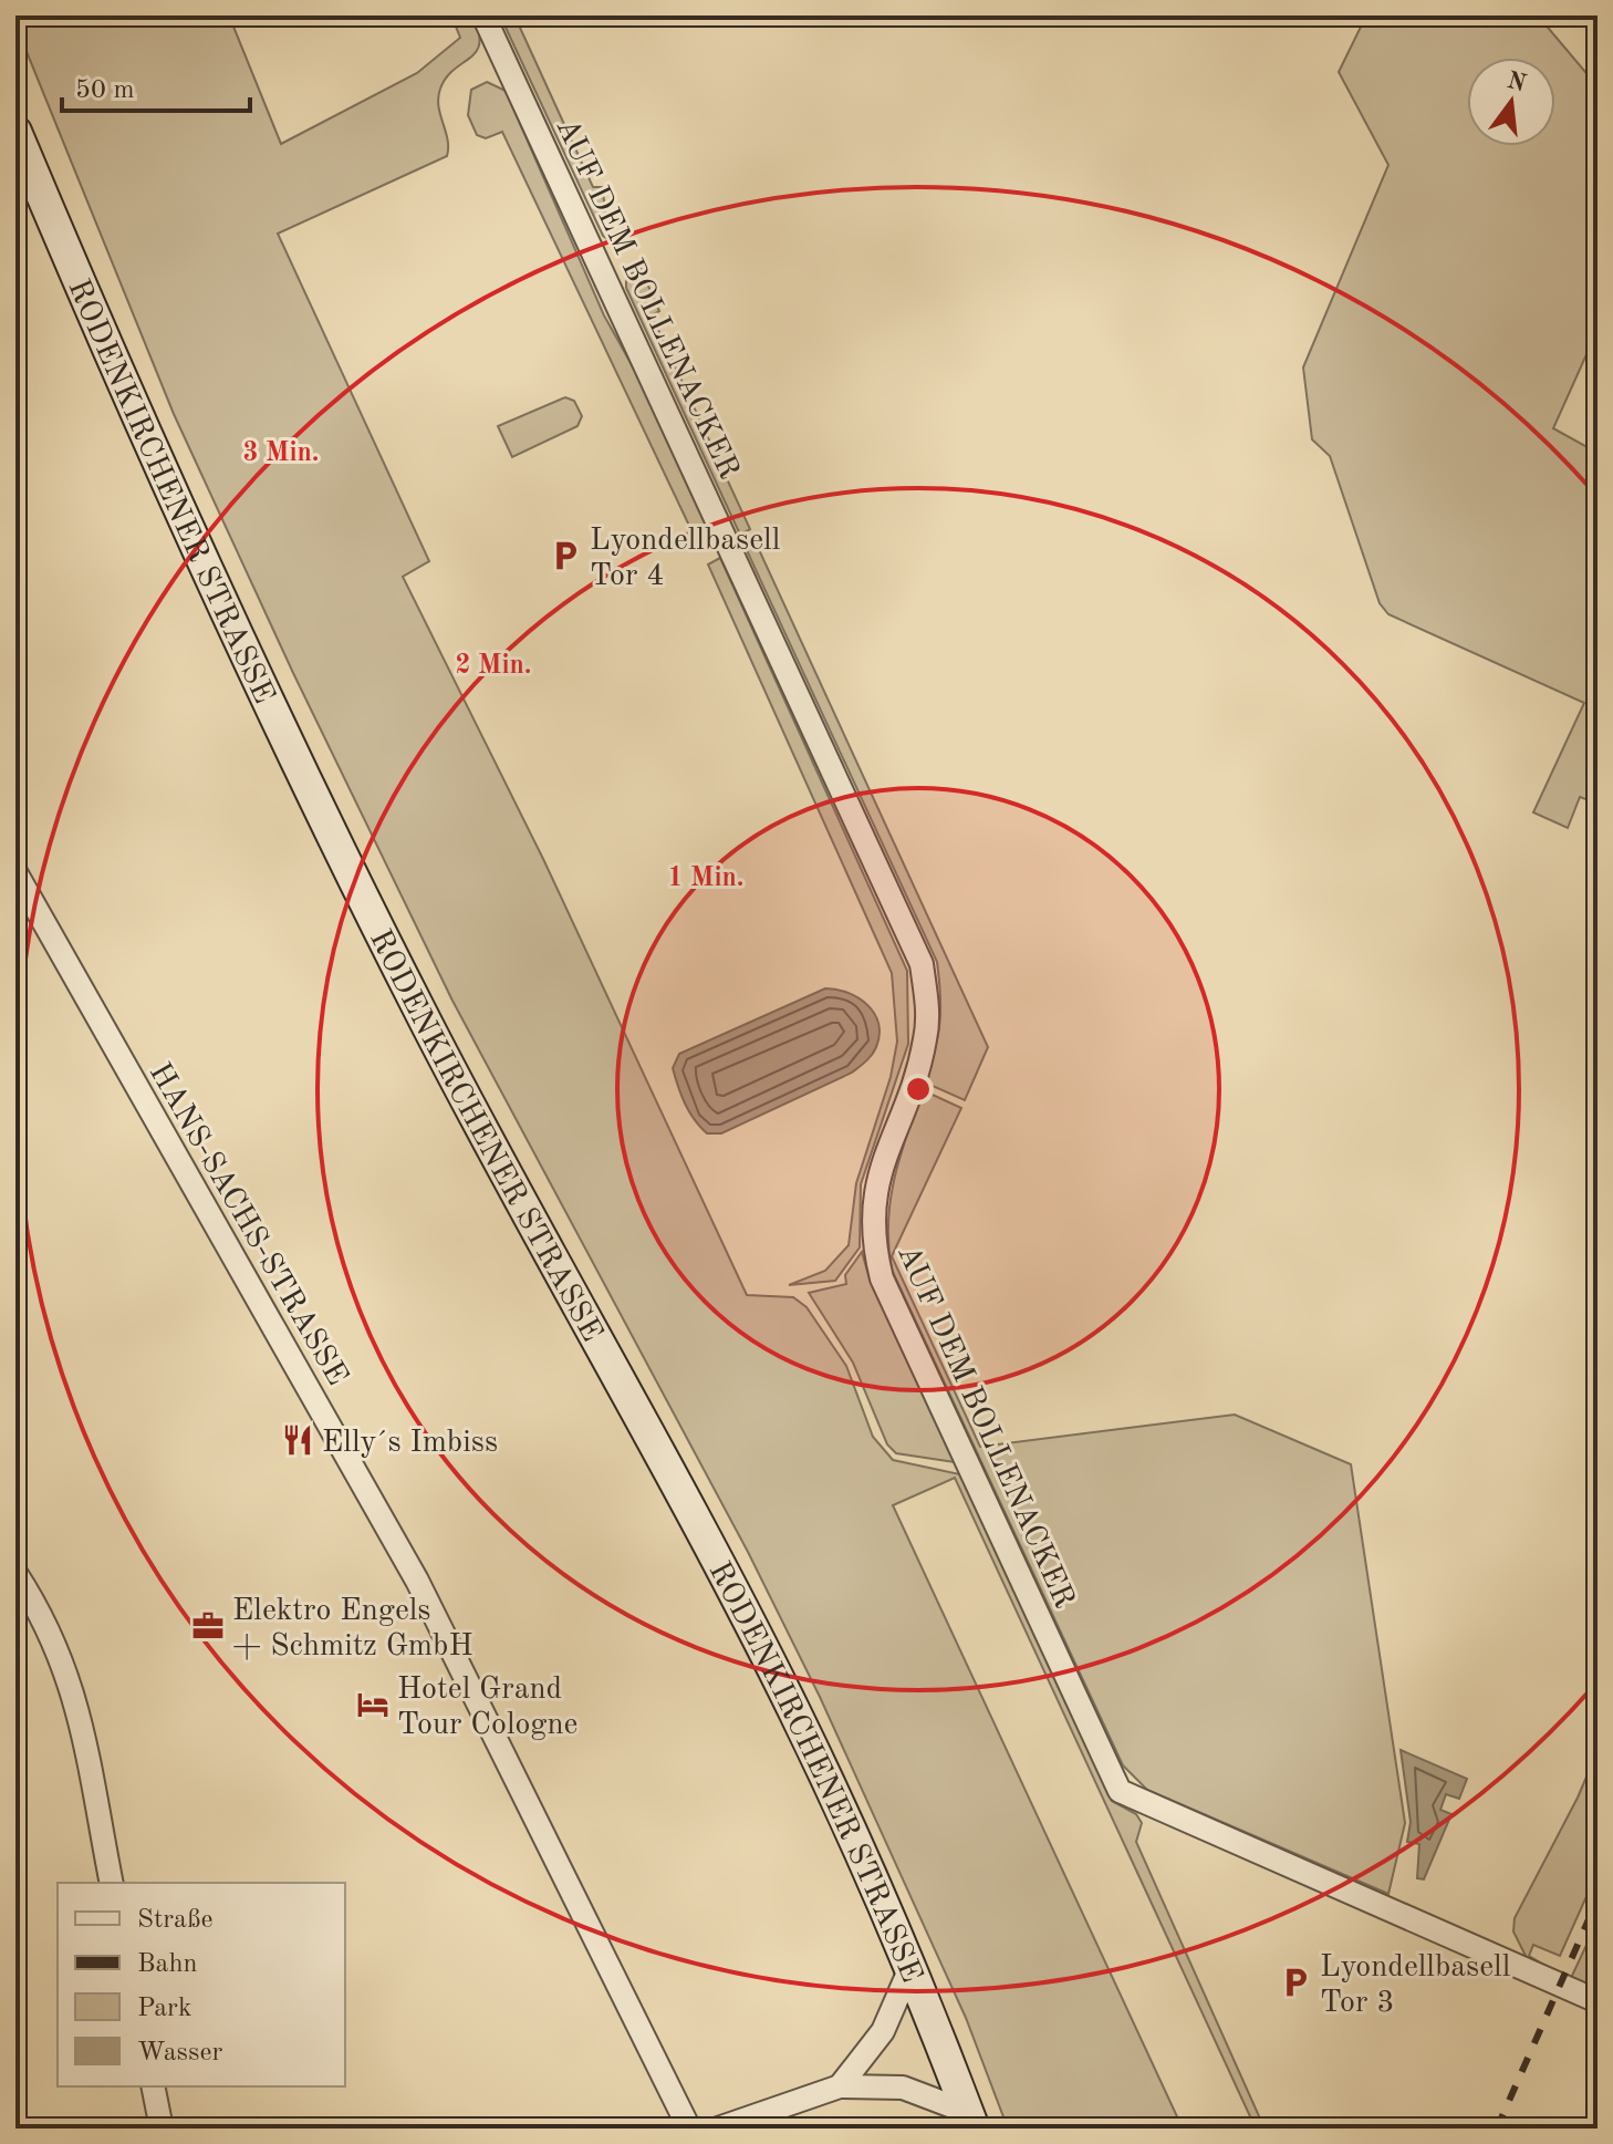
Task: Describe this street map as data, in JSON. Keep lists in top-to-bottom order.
{
  "streets": {
    "main road": ["RODENKIRCHENER STRASSE"],
    "street": ["AUF DEM BOLLENACKER", "HANS-SACHS-STRASSE"]
  },
  "places": {
    "parking": ["Lyondellbasell Tor 4", "Lyondellbasell Tor 3"],
    "restaurant": ["Elly´s Imbiss"],
    "office": ["Elektro Engels + Schmitz GmbH"],
    "hotel": ["Hotel Grand Tour Cologne"]
  },
  "legend": [
    "Straße",
    "Bahn",
    "Park",
    "Wasser"
  ],
  "scale_bar": "50 m",
  "north": "top",
  "rings": ["3 Min.", "2 Min.", "1 Min."]
}
